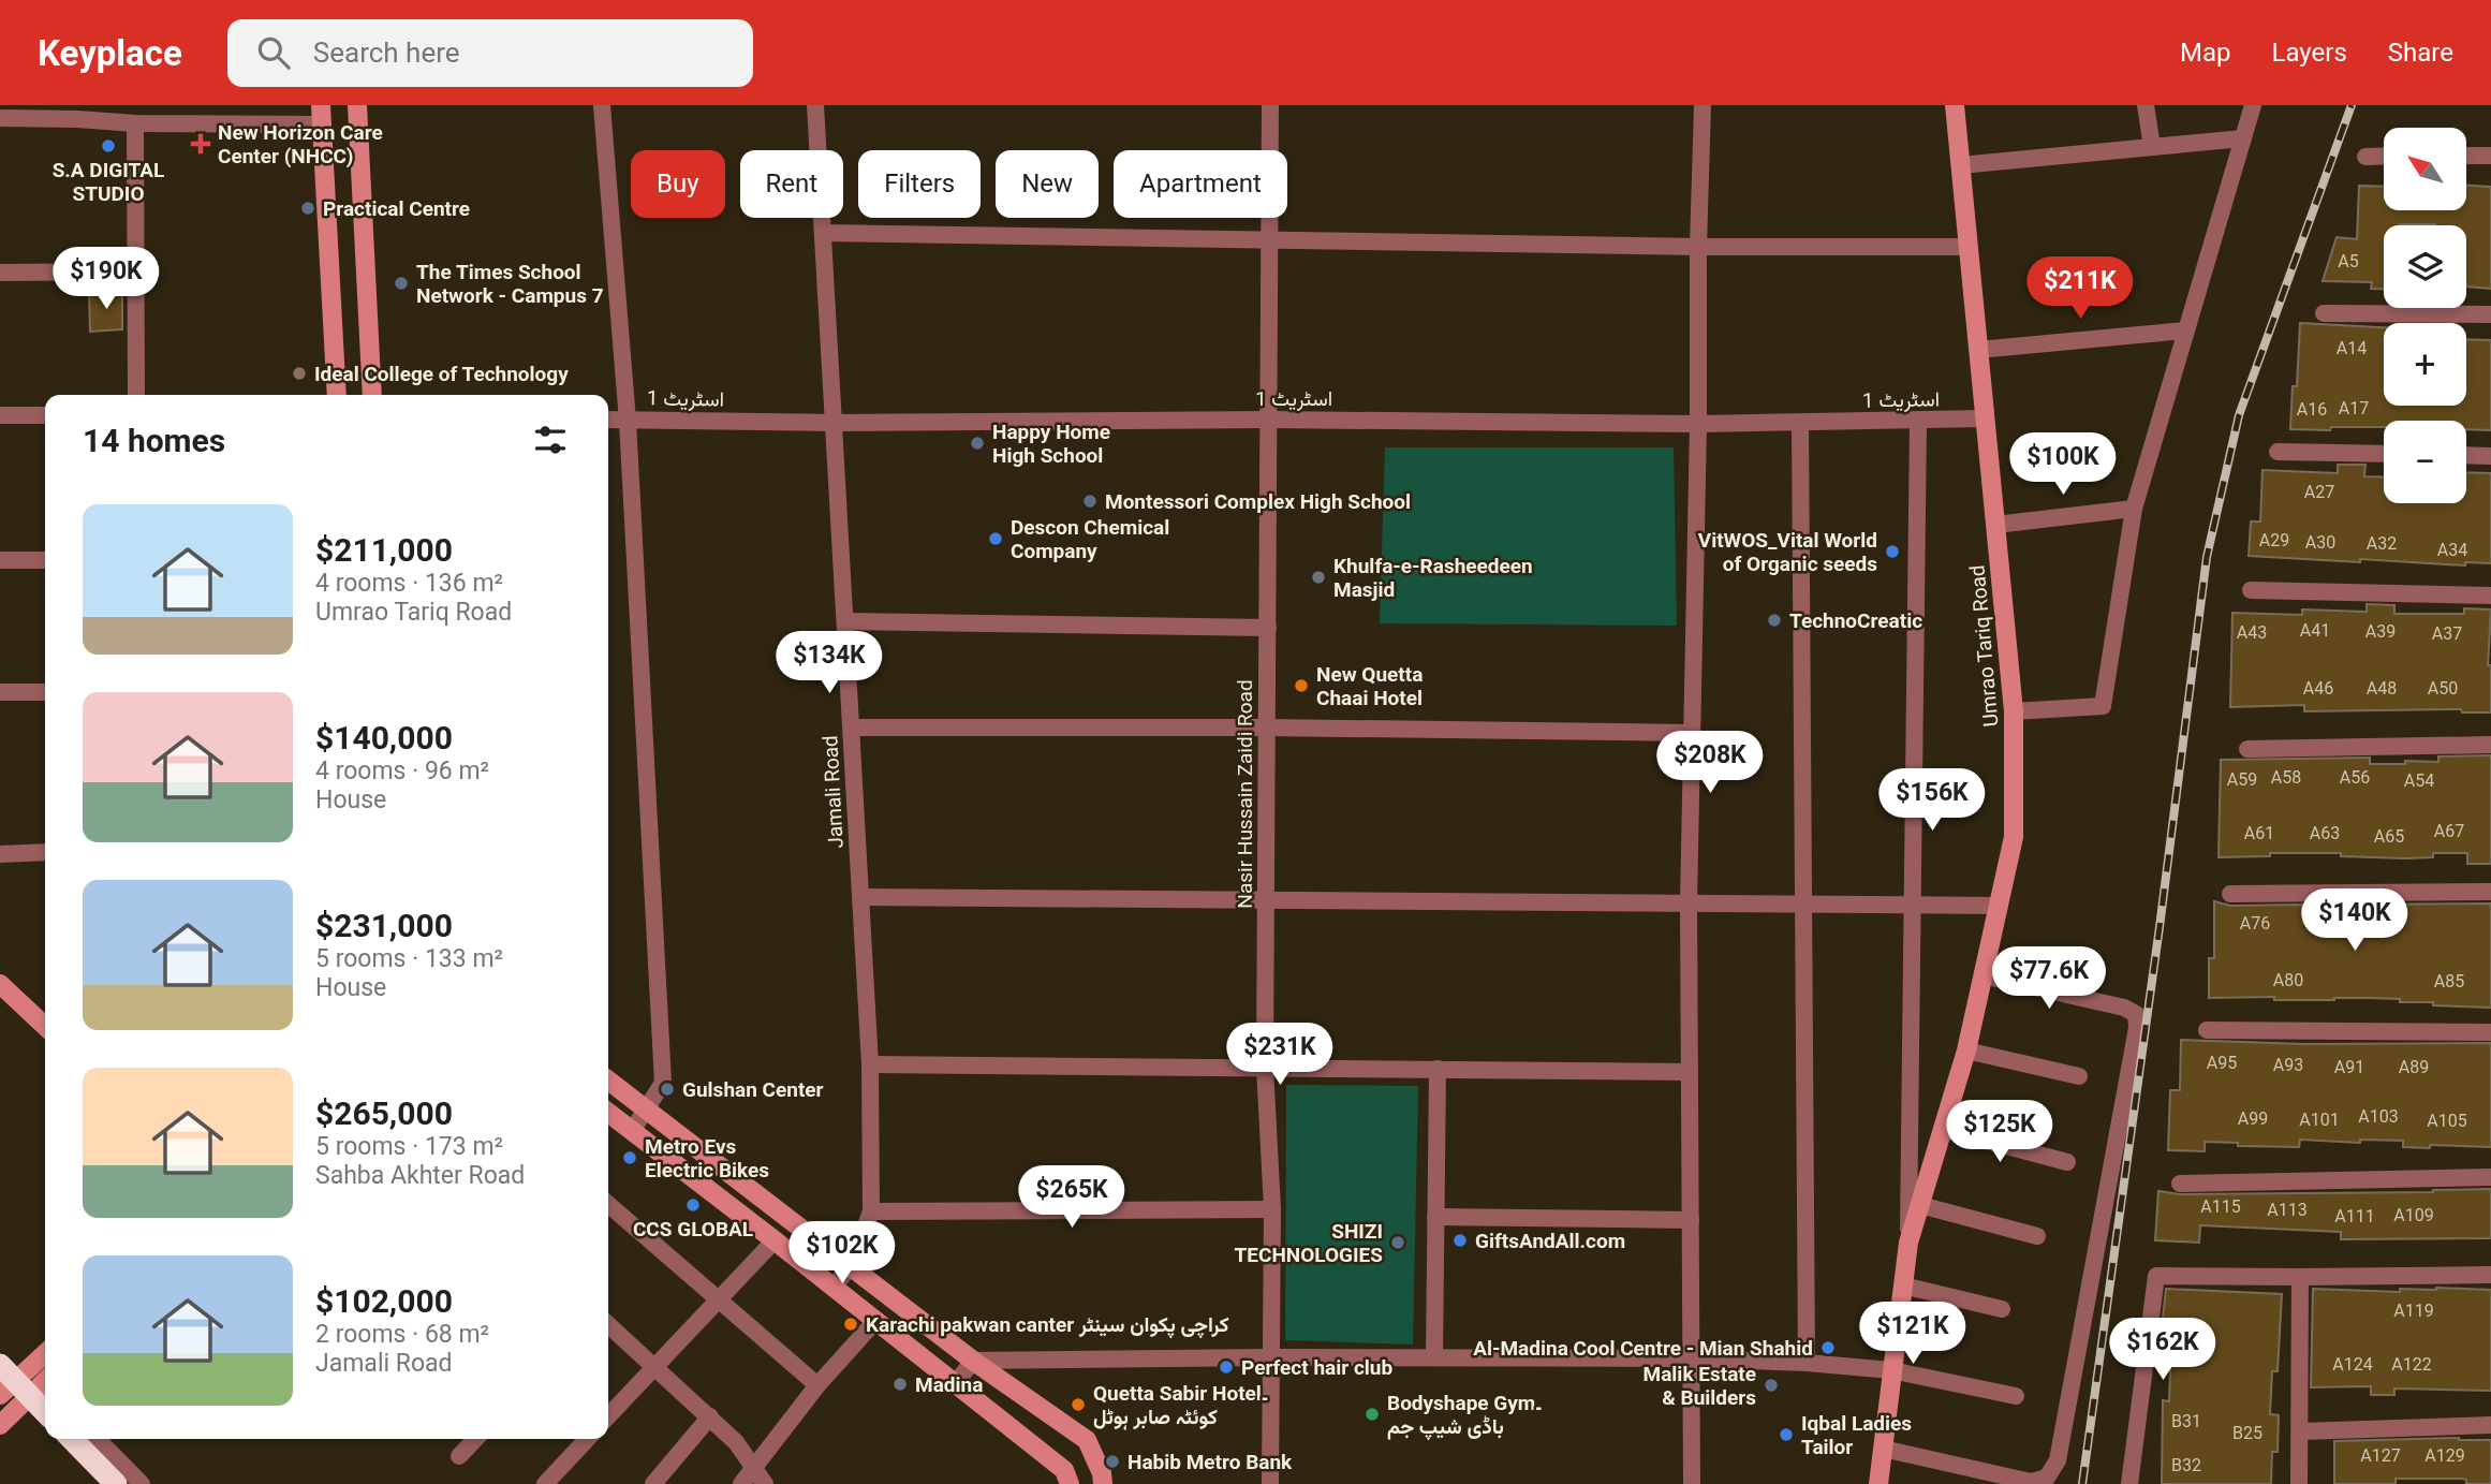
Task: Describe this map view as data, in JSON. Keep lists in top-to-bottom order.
{
  "streets": {
    "main road": ["Umrao Tariq Road"],
    "street": ["اسٹریٹ 1", "Jamali Road", "Nasir Hussain Zaidi Road"]
  },
  "crossings": [
    ["اسٹریٹ 1", "Umrao Tariq Road"],
    ["اسٹریٹ 1", "Jamali Road"],
    ["اسٹریٹ 1", "Nasir Hussain Zaidi Road"]
  ],
  "places": {
    "health": ["New Horizon Care Center (NHCC)"],
    "other": [
      "S.A DIGITAL STUDIO",
      "Practical Centre",
      "The Times School Network - Campus 7",
      "Ideal College of Technology",
      "Happy Home High School",
      "Montessori Complex High School",
      "Descon Chemical Company",
      "VitWOS_Vital World of Organic seeds",
      "Khulfa-e-Rasheedeen Masjid",
      "TechnoCreatic",
      "New Quetta Chaai Hotel",
      "Gulshan Center",
      "Metro Evs Electric Bikes",
      "CCS GLOBAL",
      "GiftsAndAll.com",
      "SHIZI TECHNOLOGIES",
      "Karachi pakwan canter کراچی پکوان سینٹر",
      "Al-Madina Cool Centre - Mian Shahid",
      "Perfect hair club",
      "Madina",
      "Malik Estate & Builders",
      "Quetta Sabir Hotel۔ کوئٹہ صابر ہوٹل",
      "Bodyshape Gym۔ باڈی شیپ جم",
      "Iqbal Ladies Tailor",
      "Habib Metro Bank"
    ]
  },
  "house_numbers": [
    "A5",
    "A14",
    "A17",
    "A16",
    "A27",
    "A29",
    "A30",
    "A32",
    "A34",
    "A41",
    "A39",
    "A43",
    "A37",
    "A46",
    "A48",
    "A50",
    "A58",
    "A56",
    "A59",
    "A54",
    "A67",
    "A61",
    "A63",
    "A65",
    "A76",
    "A80",
    "A85",
    "A95",
    "A93",
    "A91",
    "A89",
    "A103",
    "A99",
    "A101",
    "A105",
    "A115",
    "A113",
    "A109",
    "A111",
    "A119",
    "A124",
    "A122",
    "B31",
    "B25",
    "A127",
    "A129",
    "B32"
  ],
  "north": "top left",
  "page": {
    "header": "Keyplace",
    "search": "Search here",
    "nav": ["Map", "Layers", "Share"],
    "map_buttons": ["+", "−"],
    "chip": [
      "Buy",
      "Rent",
      "Filters",
      "New",
      "Apartment"
    ],
    "price": [
      "$190K",
      "$211K",
      "$100K",
      "$134K",
      "$208K",
      "$156K",
      "$140K",
      "$77.6K",
      "$231K",
      "$125K",
      "$265K",
      "$102K",
      "$121K",
      "$162K"
    ],
    "heading": "14 homes",
    "list": [
      {
        "name": "$211,000",
        "note": "4 rooms · 136 m² · Umrao Tariq Road"
      },
      {
        "name": "$140,000",
        "note": "4 rooms · 96 m² · House"
      },
      {
        "name": "$231,000",
        "note": "5 rooms · 133 m² · House"
      },
      {
        "name": "$265,000",
        "note": "5 rooms · 173 m² · Sahba Akhter Road"
      },
      {
        "name": "$102,000",
        "note": "2 rooms · 68 m² · Jamali Road"
      }
    ]
  }
}
